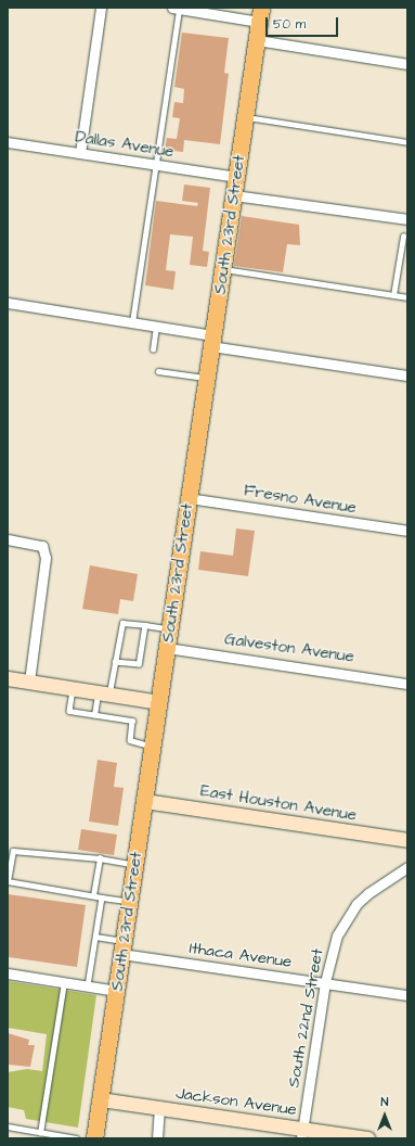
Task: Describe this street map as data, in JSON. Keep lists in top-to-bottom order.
{
  "streets": {
    "main road": ["South 23rd Street"],
    "street": [
      "Dallas Avenue",
      "Fresno Avenue",
      "Galveston Avenue",
      "East Houston Avenue",
      "Ithaca Avenue",
      "South 22nd Street",
      "Jackson Avenue"
    ]
  },
  "crossings": [
    ["Dallas Avenue", "South 23rd Street"],
    ["South 23rd Street", "Fresno Avenue"],
    ["South 23rd Street", "Galveston Avenue"],
    ["South 23rd Street", "East Houston Avenue"],
    ["South 23rd Street", "Ithaca Avenue"],
    ["South 23rd Street", "Jackson Avenue"],
    ["Ithaca Avenue", "South 22nd Street"],
    ["South 22nd Street", "Jackson Avenue"]
  ],
  "scale_bar": "50 m",
  "north": "top"
}
